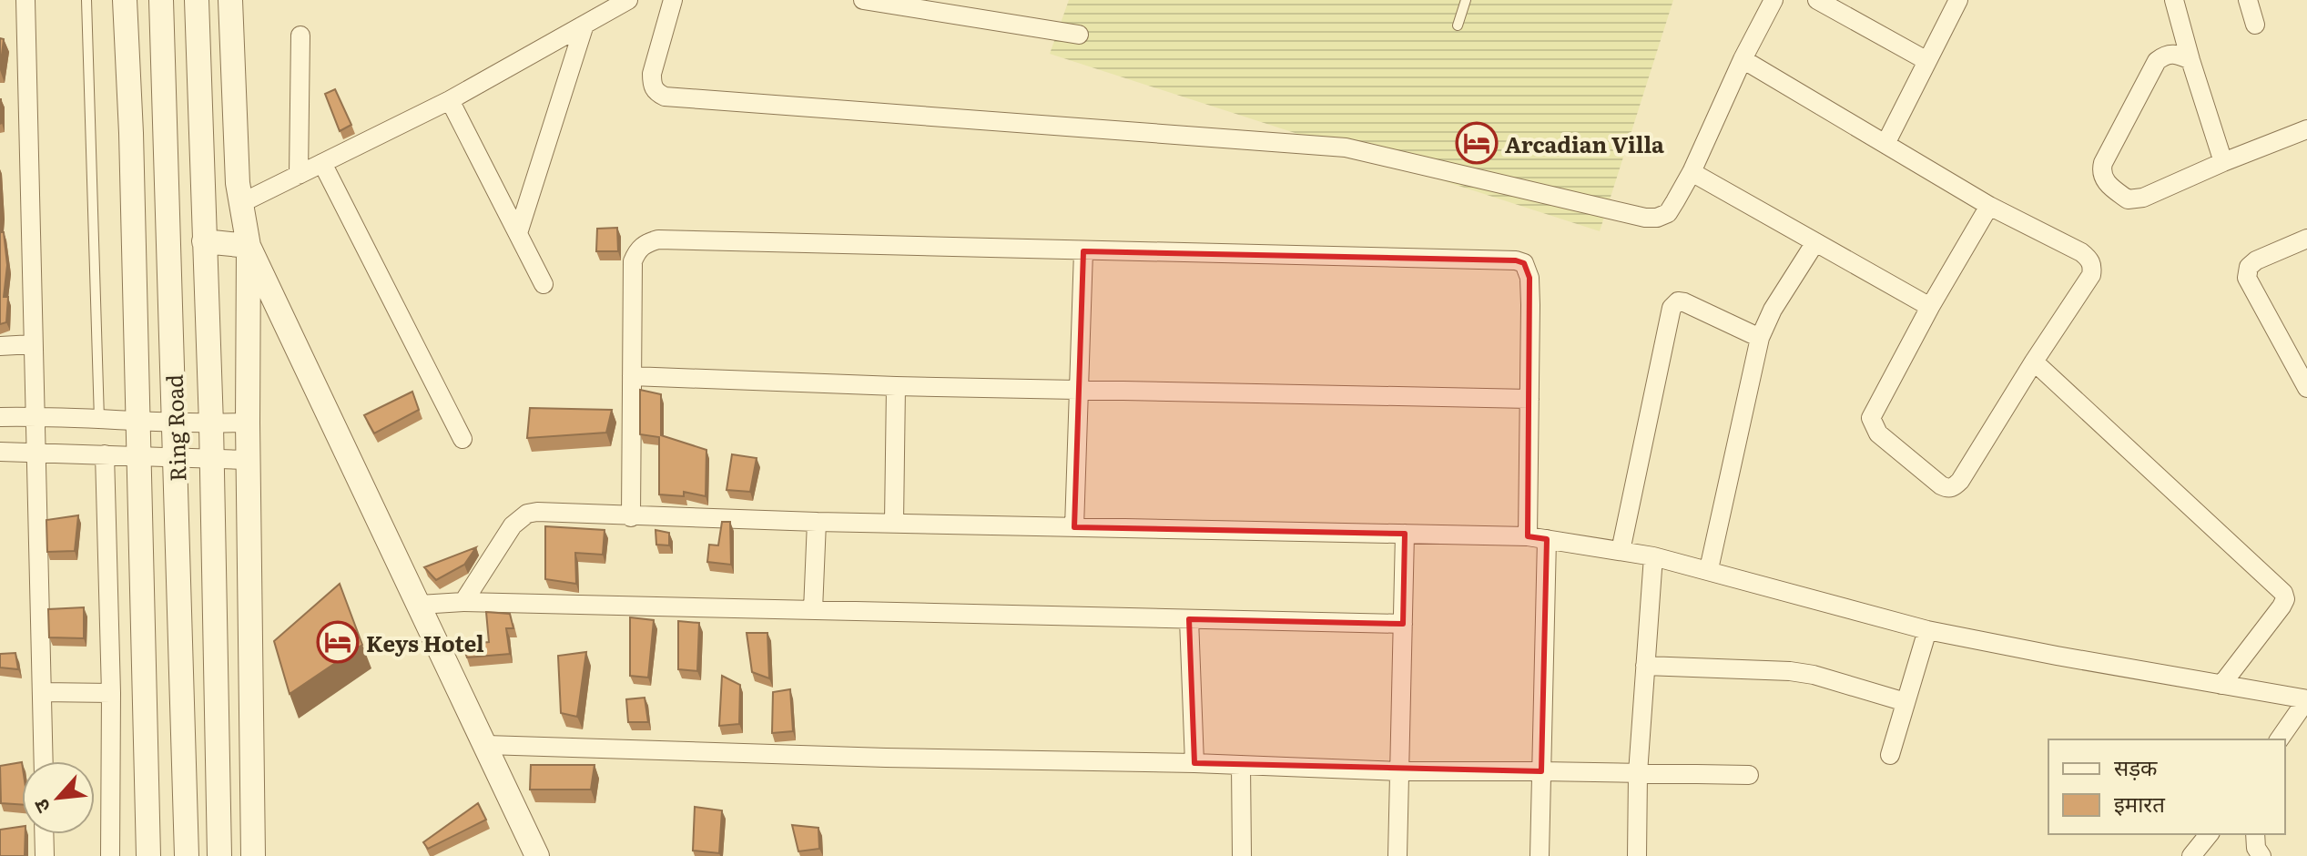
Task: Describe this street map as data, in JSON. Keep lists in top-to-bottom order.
{
  "streets": {
    "street": ["Ring Road"]
  },
  "places": {
    "hotel": ["Arcadian Villa", "Keys Hotel"]
  },
  "legend": ["सड़क", "इमारत"],
  "north": "bottom left"
}
